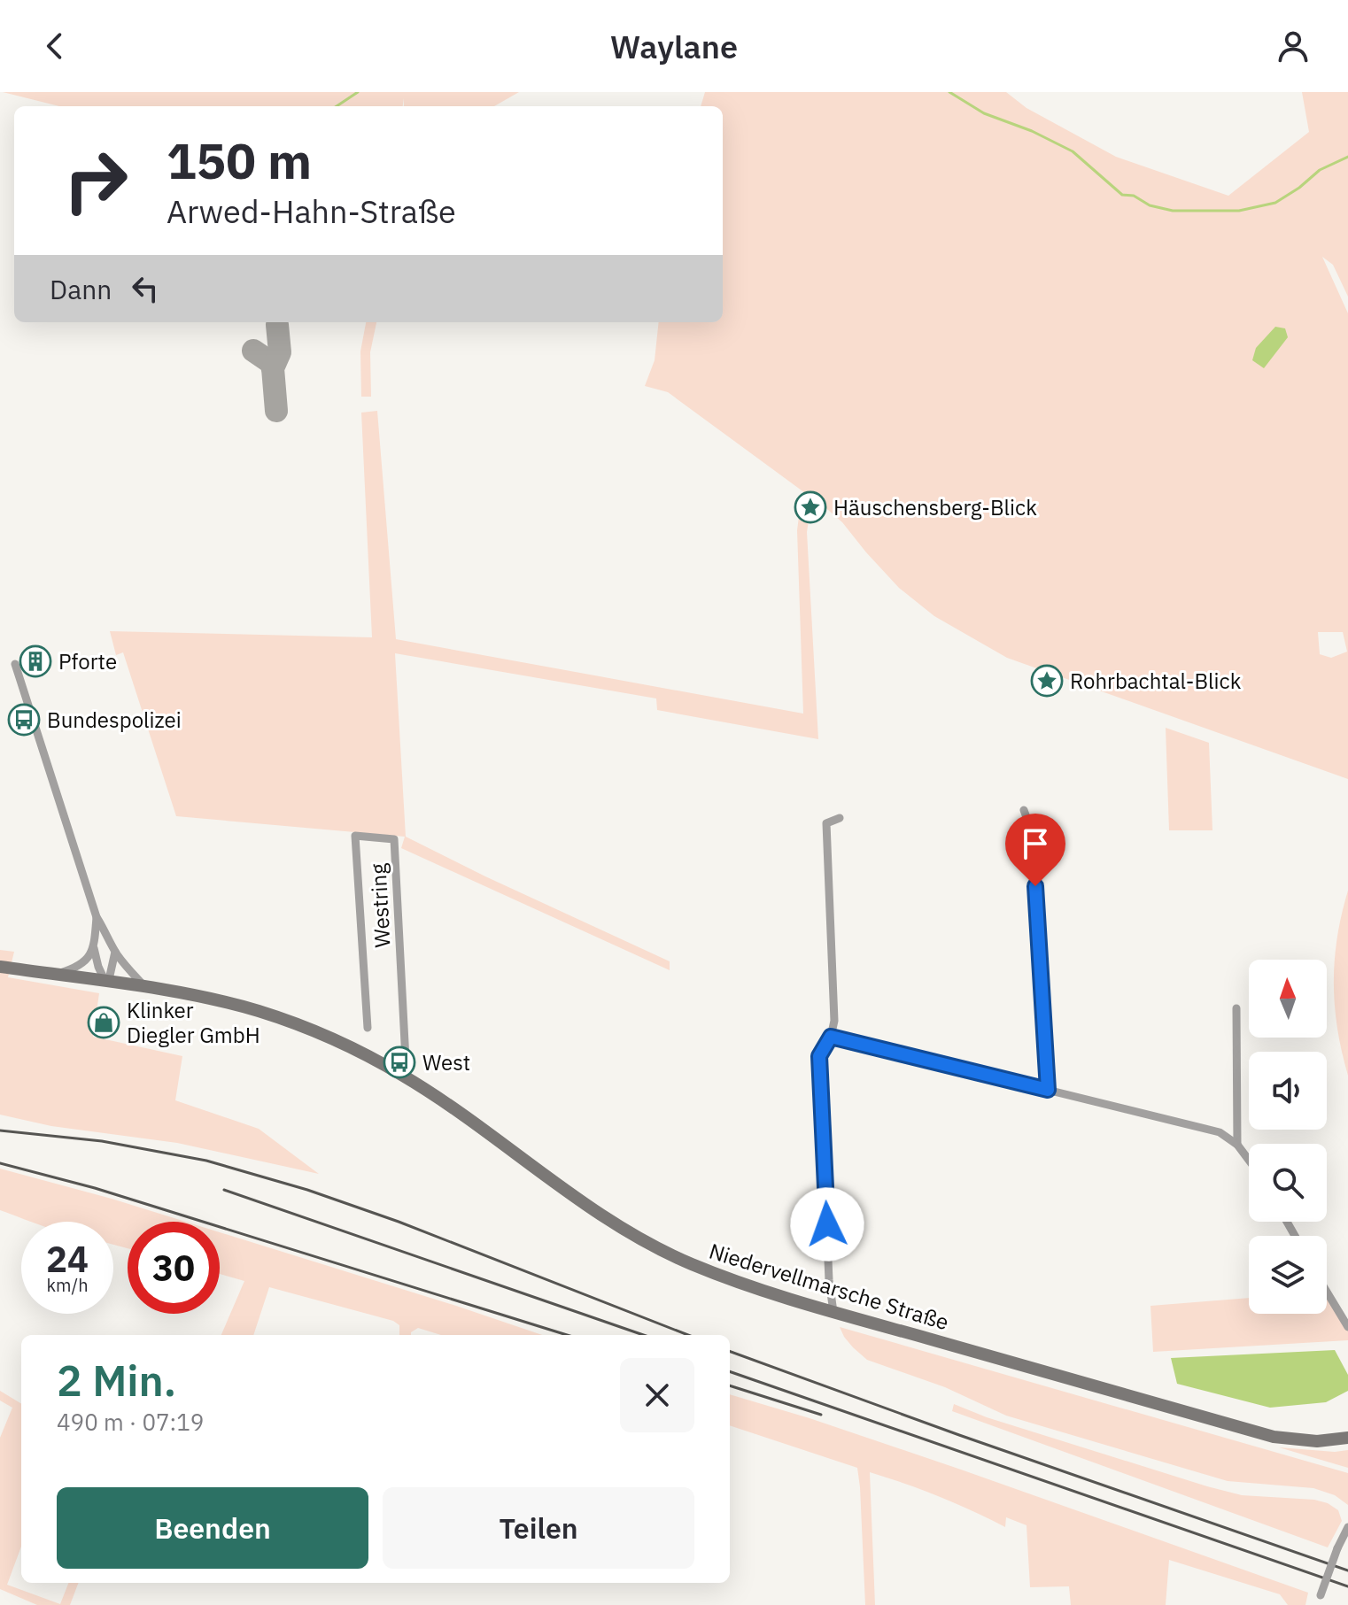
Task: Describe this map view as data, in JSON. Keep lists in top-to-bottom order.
{
  "streets": {
    "main road": ["Niedervellmarsche Straße"],
    "street": ["Westring"]
  },
  "crossings": [
    ["Westring", "Niedervellmarsche Straße"]
  ],
  "places": {
    "place": ["Häuschensberg-Blick", "Rohrbachtal-Blick"],
    "building": ["Pforte"],
    "bus stop": ["Bundespolizei", "West"],
    "shop": ["Klinker Diegler GmbH"]
  },
  "north": "top",
  "page": {
    "header": "Waylane",
    "turn": ["150 m", "Arwed-Hahn-Straße"],
    "then": "Dann",
    "speed": "24 km/h",
    "limit": "30",
    "heading": ["2 Min.", "490 m · 07:19"],
    "buttons": ["Beenden", "Teilen"]
  }
}
